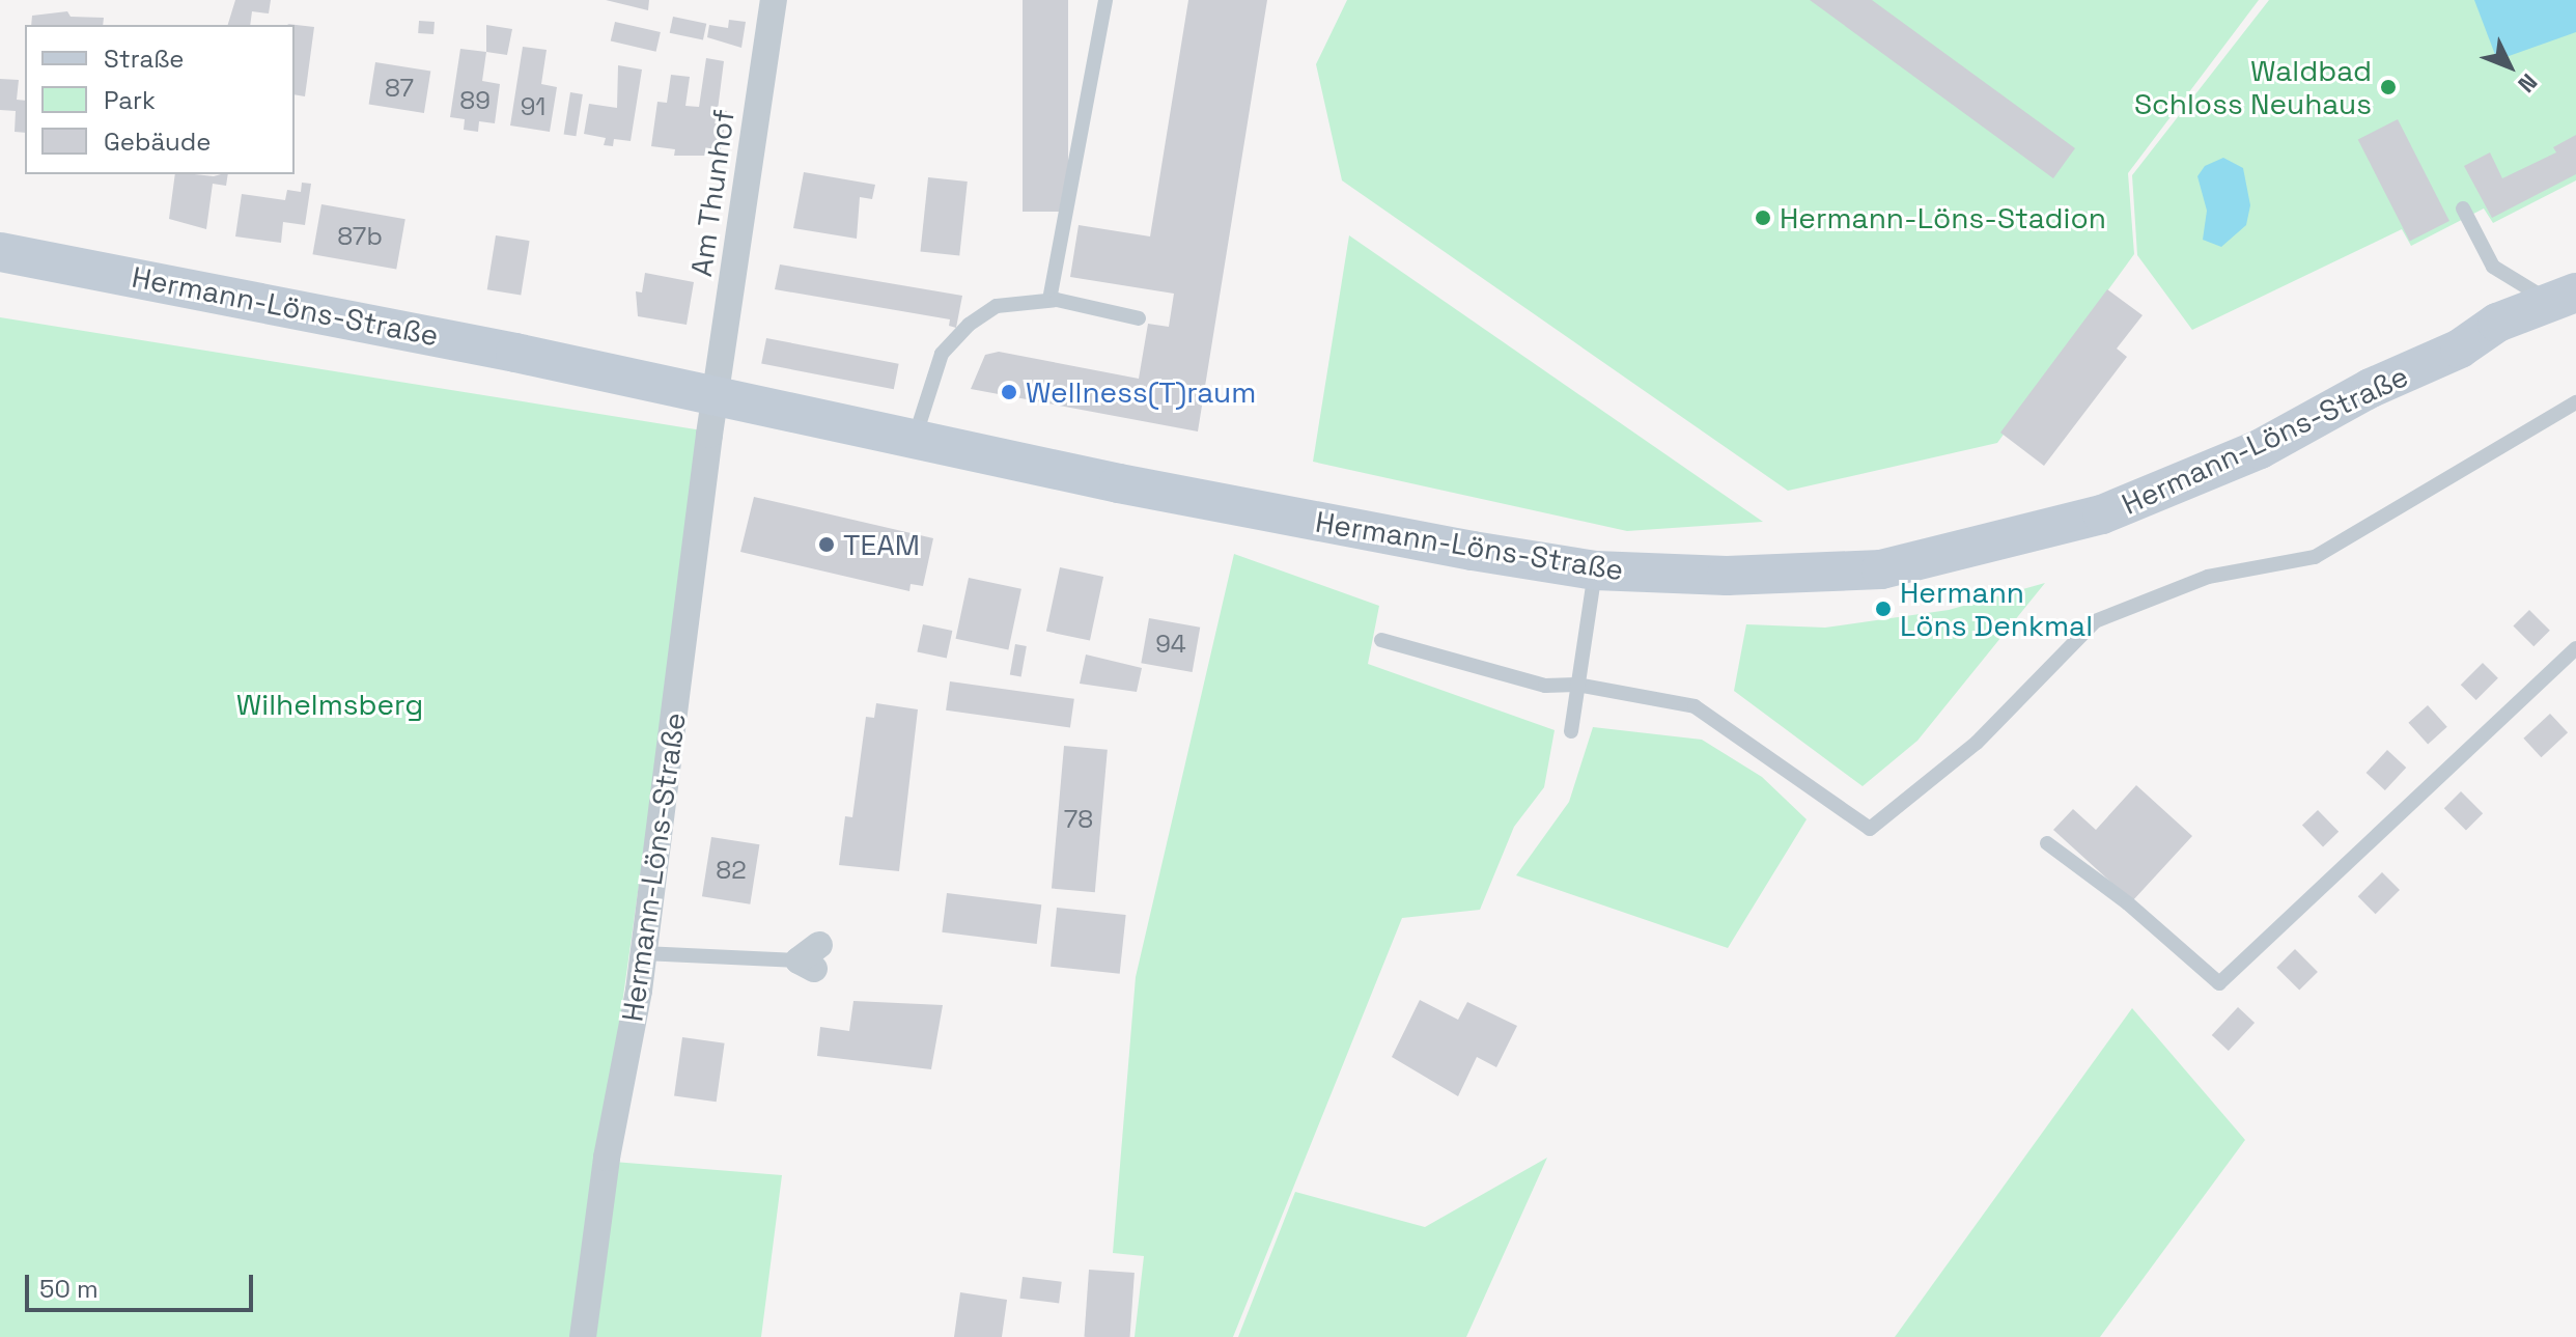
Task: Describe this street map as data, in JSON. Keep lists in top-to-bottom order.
{
  "streets": {
    "street": ["Am Thunhof", "Hermann-Löns-Straße"]
  },
  "crossings": [
    ["Am Thunhof", "Hermann-Löns-Straße"]
  ],
  "parks": ["Wilhelmsberg"],
  "places": [
    "Waldbad Schloss Neuhaus",
    "Hermann-Löns-Stadion",
    "Wellness(T)raum",
    "TEAM",
    "Hermann Löns Denkmal"
  ],
  "house_numbers": [
    "87",
    "89",
    "91",
    "87b",
    "94",
    "78",
    "82"
  ],
  "legend": ["Straße", "Park", "Gebäude"],
  "scale_bar": "50 m",
  "north": "bottom right"
}
